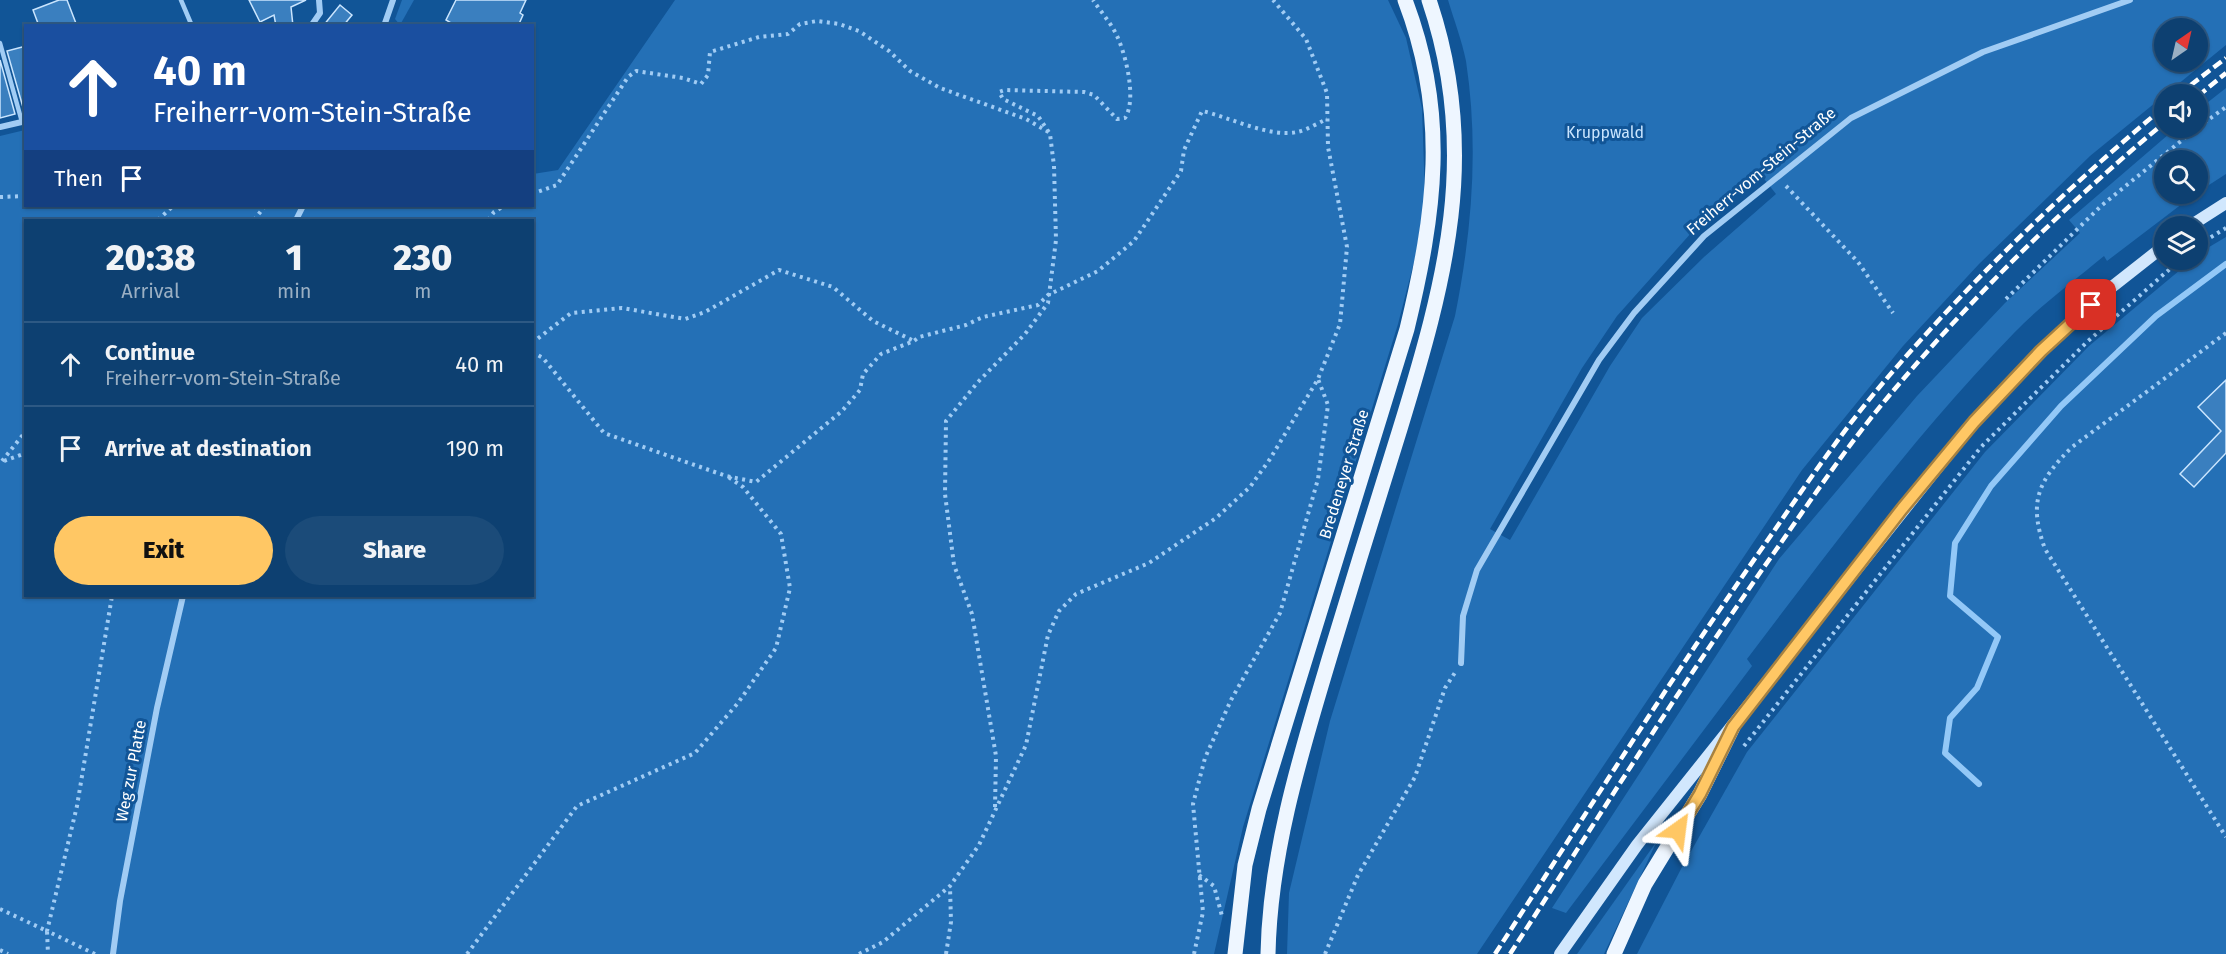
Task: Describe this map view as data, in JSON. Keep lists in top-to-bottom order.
{
  "streets": {
    "main road": ["Bredeneyer Straße"],
    "street": ["Freiherr-vom-Stein-Straße", "Weg zur Platte"]
  },
  "parks": ["Kruppwald"],
  "north": "top right",
  "page": {
    "turn": ["40 m", "Freiherr-vom-Stein-Straße"],
    "then": "Then",
    "eta": [
      "20:38",
      "Arrival",
      "1",
      "min",
      "230",
      "m"
    ],
    "list": [
      {
        "name": "Continue",
        "note": "Freiherr-vom-Stein-Straße",
        "value": "40 m"
      },
      {
        "name": "Arrive at destination",
        "value": "190 m"
      }
    ],
    "buttons": ["Exit", "Share"]
  }
}
